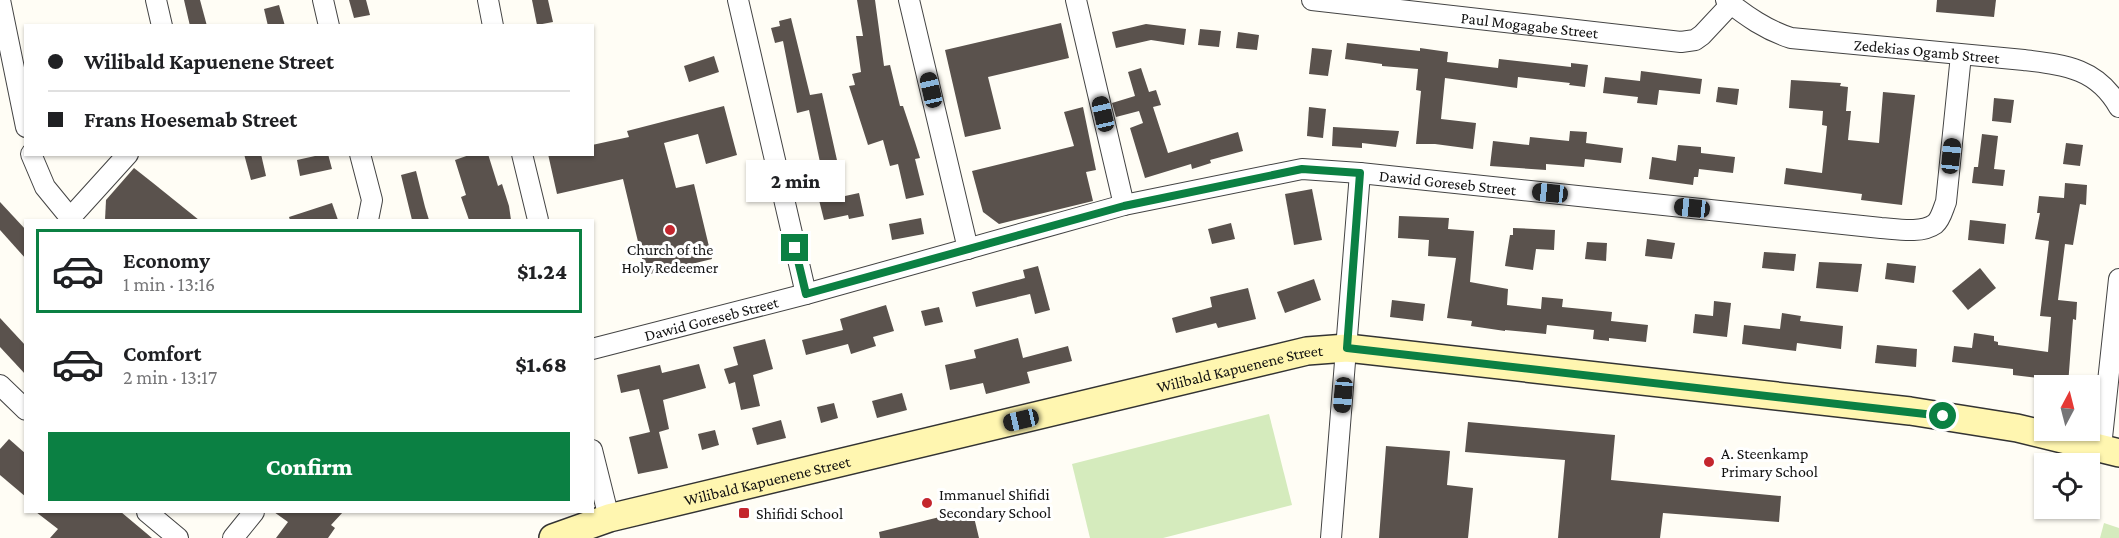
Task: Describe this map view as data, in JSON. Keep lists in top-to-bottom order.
{
  "streets": {
    "street": [
      "Paul Mogagabe Street",
      "Zedekias Ogamb Street",
      "Dawid Goreseb Street",
      "Wilibald Kapuenene Street"
    ]
  },
  "crossings": [
    ["Paul Mogagabe Street", "Zedekias Ogamb Street"],
    ["Zedekias Ogamb Street", "Dawid Goreseb Street"]
  ],
  "places": {
    "other": ["Church of the Holy Redeemer", "A. Steenkamp Primary School", "Immanuel Shifidi Secondary School"],
    "transit": ["Shifidi School"]
  },
  "north": "top",
  "page": {
    "banner": ["Wilibald Kapuenene Street", "Frans Hoesemab Street"],
    "bubble": "2 min",
    "list": [
      {
        "name": "Economy",
        "note": "1 min · 13:16",
        "value": "$1.24"
      },
      {
        "name": "Comfort",
        "note": "2 min · 13:17",
        "value": "$1.68"
      }
    ],
    "buttons": "Confirm"
  }
}
